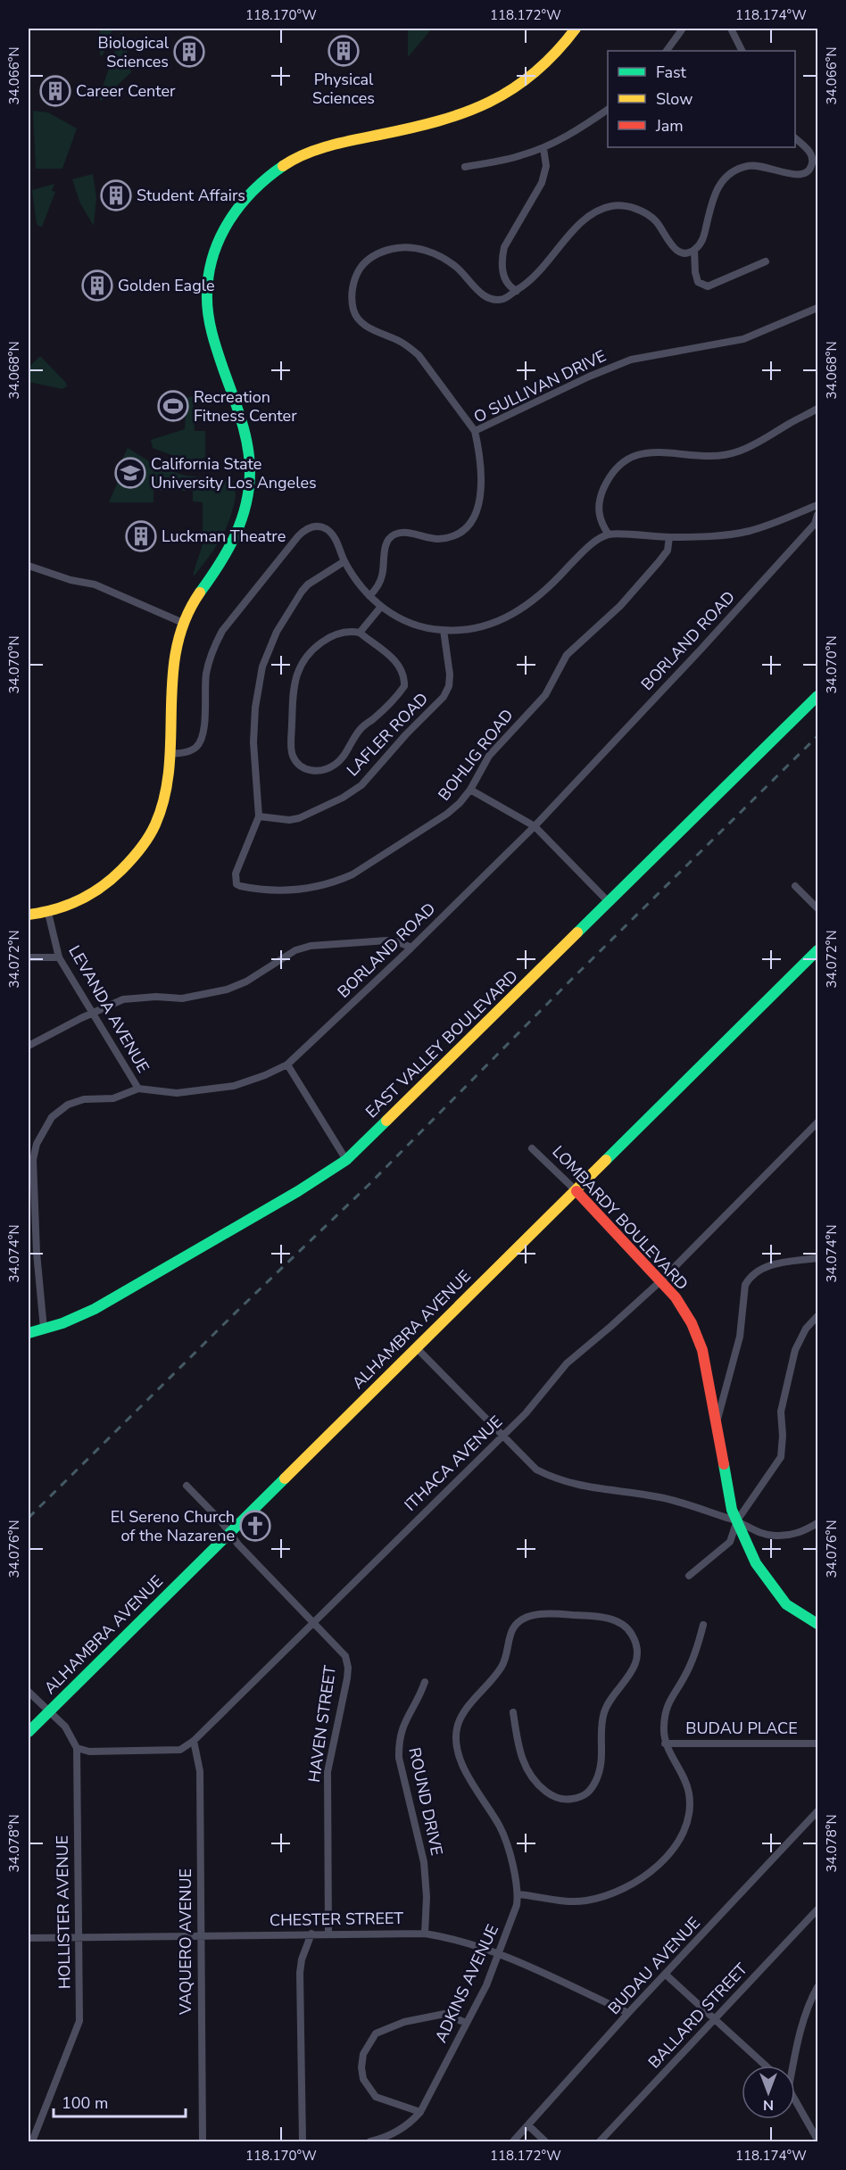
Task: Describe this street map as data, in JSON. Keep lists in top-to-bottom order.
{
  "streets": {
    "main road": ["EAST VALLEY BOULEVARD", "LOMBARDY BOULEVARD", "ALHAMBRA AVENUE"],
    "street": [
      "O SULLIVAN DRIVE",
      "BORLAND ROAD",
      "LAFLER ROAD",
      "BOHLIG ROAD",
      "LEVANDA AVENUE",
      "ITHACA AVENUE",
      "HAVEN STREET",
      "BUDAU PLACE",
      "ROUND DRIVE",
      "HOLLISTER AVENUE",
      "CHESTER STREET",
      "VAQUERO AVENUE",
      "BUDAU AVENUE",
      "ADKINS AVENUE",
      "BALLARD STREET"
    ]
  },
  "crossings": [
    ["BORLAND ROAD", "LEVANDA AVENUE"],
    ["BORLAND ROAD", "EAST VALLEY BOULEVARD"],
    ["LAFLER ROAD", "BOHLIG ROAD"],
    ["LOMBARDY BOULEVARD", "ALHAMBRA AVENUE"],
    ["LOMBARDY BOULEVARD", "ITHACA AVENUE"],
    ["ALHAMBRA AVENUE", "HAVEN STREET"],
    ["ALHAMBRA AVENUE", "HOLLISTER AVENUE"],
    ["ITHACA AVENUE", "HAVEN STREET"],
    ["ITHACA AVENUE", "HOLLISTER AVENUE"],
    ["ITHACA AVENUE", "VAQUERO AVENUE"],
    ["HAVEN STREET", "CHESTER STREET"],
    ["ROUND DRIVE", "CHESTER STREET"],
    ["HOLLISTER AVENUE", "CHESTER STREET"],
    ["CHESTER STREET", "VAQUERO AVENUE"],
    ["CHESTER STREET", "BUDAU AVENUE"],
    ["CHESTER STREET", "ADKINS AVENUE"]
  ],
  "places": {
    "building": [
      "Physical Sciences",
      "Biological Sciences",
      "Career Center",
      "Student Affairs",
      "Golden Eagle",
      "Luckman Theatre"
    ],
    "sports": ["Recreation Fitness Center"],
    "school or university": ["California State University Los Angeles"],
    "church": ["El Sereno Church of the Nazarene"]
  },
  "legend": ["Fast", "Slow", "Jam"],
  "scale_bar": "100 m",
  "north": "bottom",
  "coordinates": [
    "118.170°W",
    "118.172°W",
    "118.174°W",
    "34.066°N",
    "34.068°N",
    "34.070°N",
    "34.072°N",
    "34.074°N",
    "34.076°N",
    "34.078°N"
  ]
}
